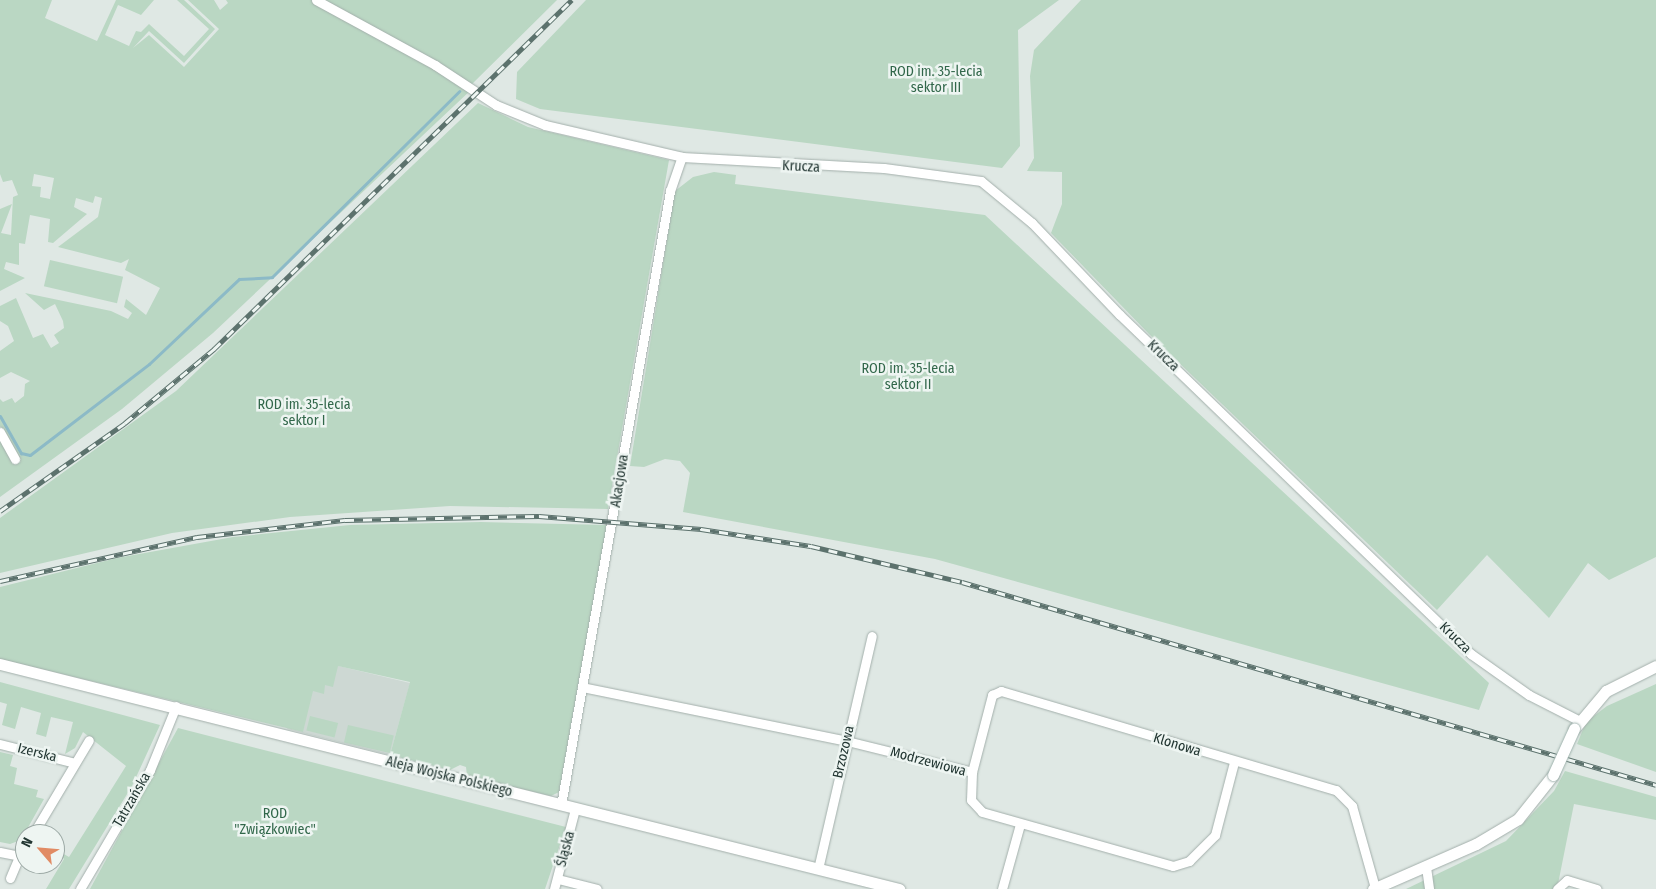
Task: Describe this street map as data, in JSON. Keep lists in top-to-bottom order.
{
  "streets": {
    "street": [
      "Krucza",
      "Akacjowa",
      "Klonowa",
      "Brzozowa",
      "Izerska",
      "Modrzewiowa",
      "Aleja Wojska Polskiego",
      "Tatrzańska",
      "Śląska"
    ]
  },
  "crossings": [
    ["Krucza", "Akacjowa"],
    ["Akacjowa", "Modrzewiowa"],
    ["Akacjowa", "Aleja Wojska Polskiego"],
    ["Klonowa", "Modrzewiowa"],
    ["Brzozowa", "Modrzewiowa"],
    ["Brzozowa", "Aleja Wojska Polskiego"],
    ["Aleja Wojska Polskiego", "Tatrzańska"],
    ["Aleja Wojska Polskiego", "Śląska"]
  ],
  "parks": [
    "ROD im. 35-lecia sektor III",
    "ROD im. 35-lecia sektor II",
    "ROD im. 35-lecia sektor I",
    "ROD \"Związkowiec\""
  ],
  "north": "top left"
}
